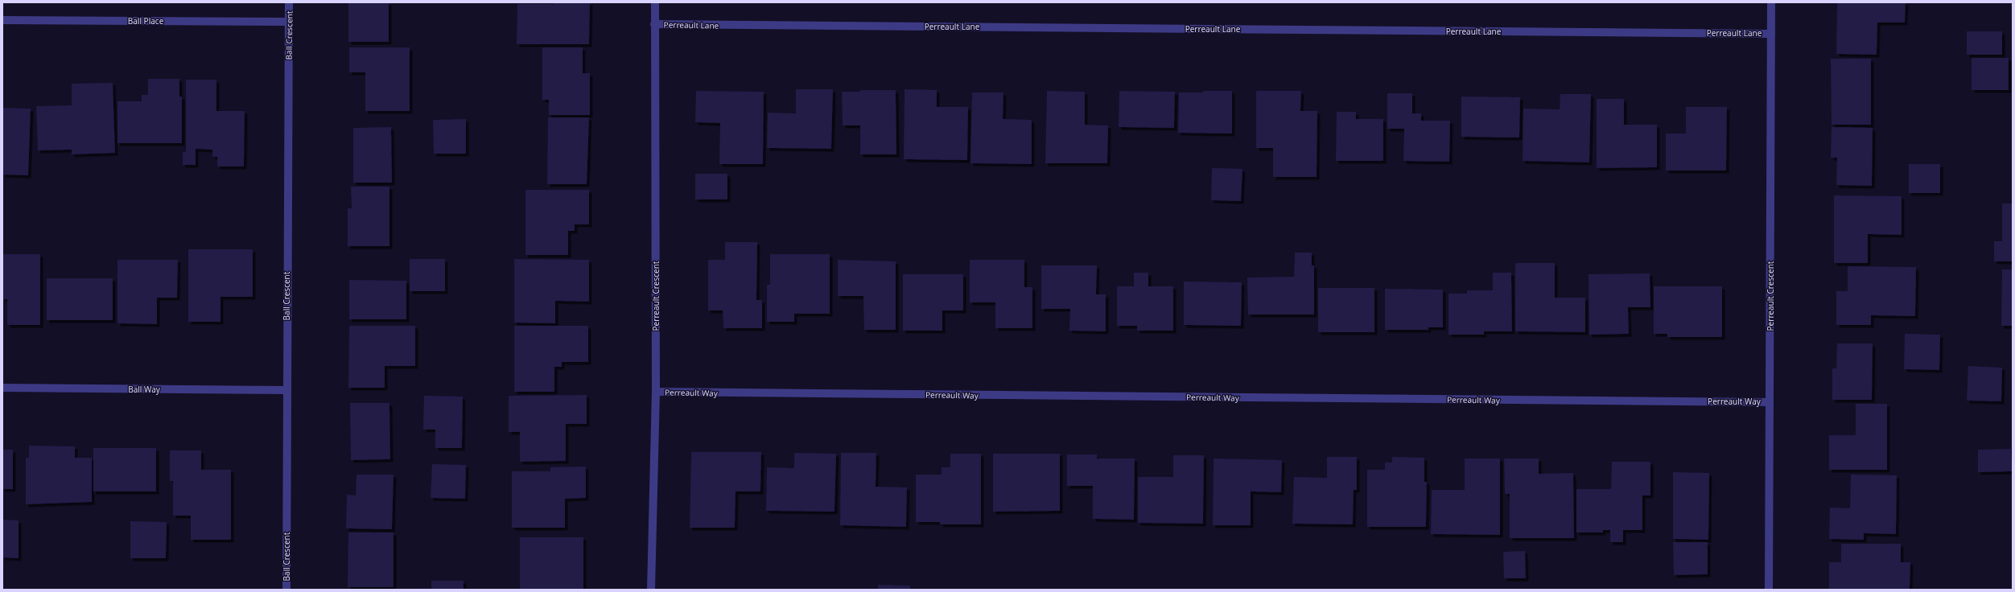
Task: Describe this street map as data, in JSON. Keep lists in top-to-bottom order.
{
  "streets": {
    "street": [
      "Ball Place",
      "Perreault Lane",
      "Ball Crescent",
      "Perreault Crescent",
      "Ball Way",
      "Perreault Way"
    ]
  },
  "crossings": [
    ["Ball Place", "Ball Crescent"],
    ["Perreault Lane", "Perreault Crescent"],
    ["Ball Crescent", "Ball Way"],
    ["Perreault Crescent", "Perreault Way"]
  ]
}
